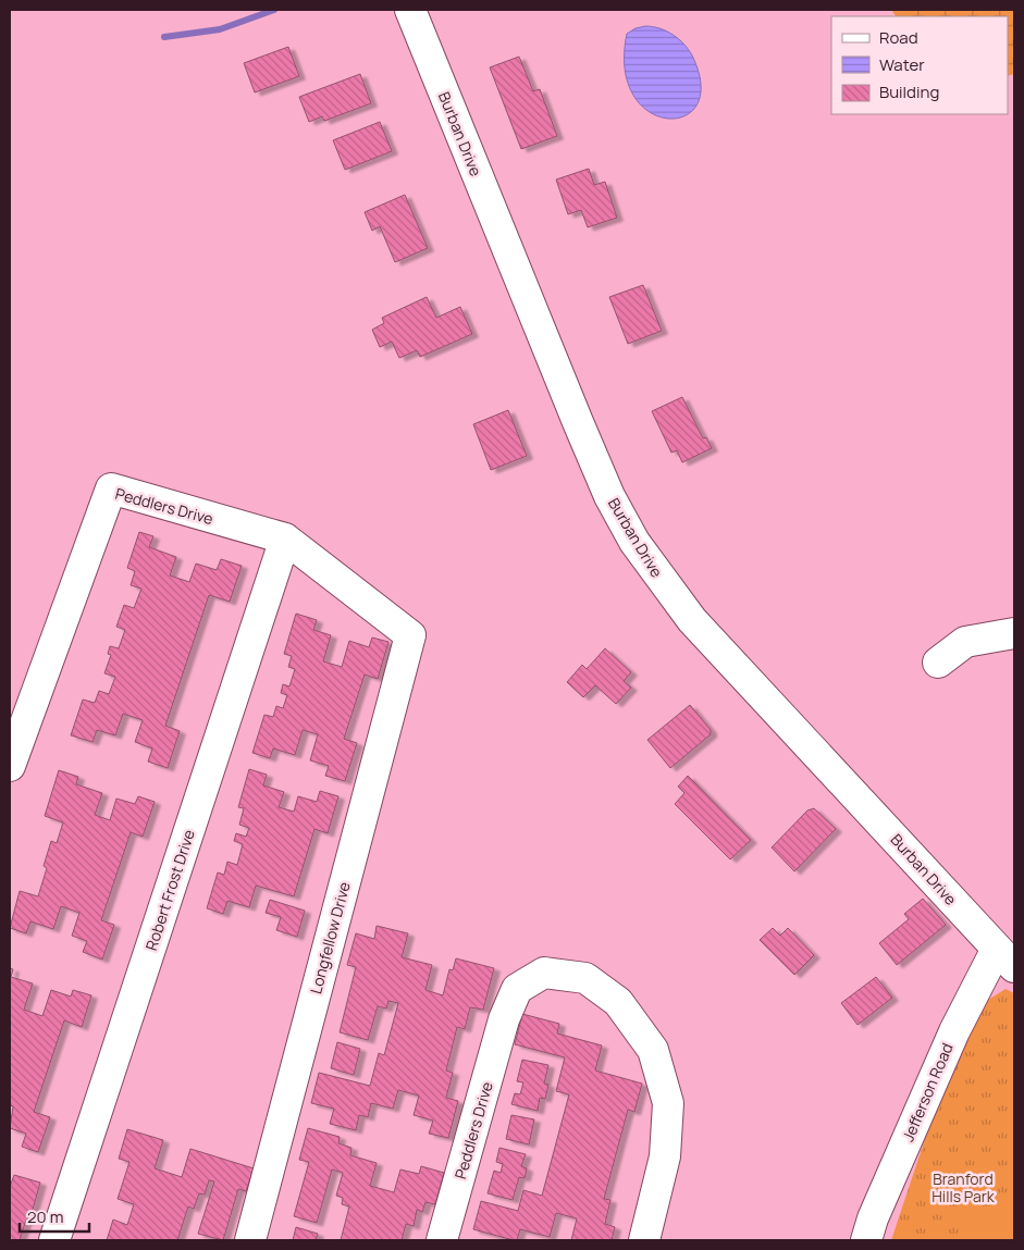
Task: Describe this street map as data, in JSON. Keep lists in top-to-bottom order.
{
  "streets": {
    "street": [
      "Burban Drive",
      "Peddlers Drive",
      "Robert Frost Drive",
      "Longfellow Drive",
      "Jefferson Road"
    ]
  },
  "crossings": [
    ["Burban Drive", "Jefferson Road"],
    ["Peddlers Drive", "Robert Frost Drive"],
    ["Peddlers Drive", "Longfellow Drive"]
  ],
  "parks": ["Branford Hills Park"],
  "legend": ["Road", "Water", "Building"],
  "scale_bar": "20 m"
}
